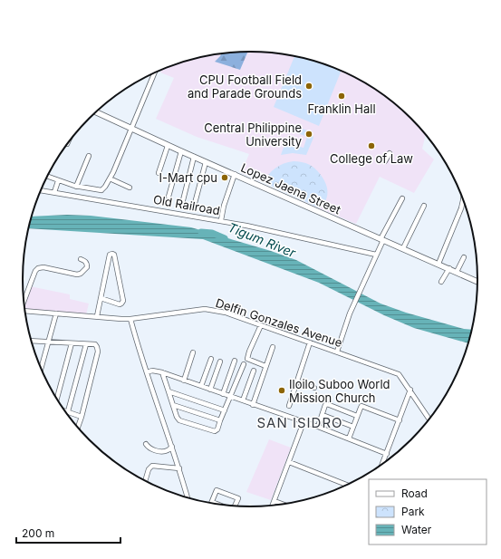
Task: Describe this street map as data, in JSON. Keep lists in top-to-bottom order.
{
  "streets": {
    "main road": ["Lopez Jaena Street"],
    "street": ["Old Railroad", "Delfin Gonzales Avenue"]
  },
  "districts": ["SAN ISIDRO"],
  "water": ["Tigum River"],
  "places": [
    "CPU Football Field and Parade Grounds",
    "Franklin Hall",
    "Central Philippine University",
    "College of Law",
    "I-Mart cpu",
    "Iloilo Suboo World Mission Church"
  ],
  "legend": ["Road", "Park", "Water"],
  "scale_bar": "200 m"
}
